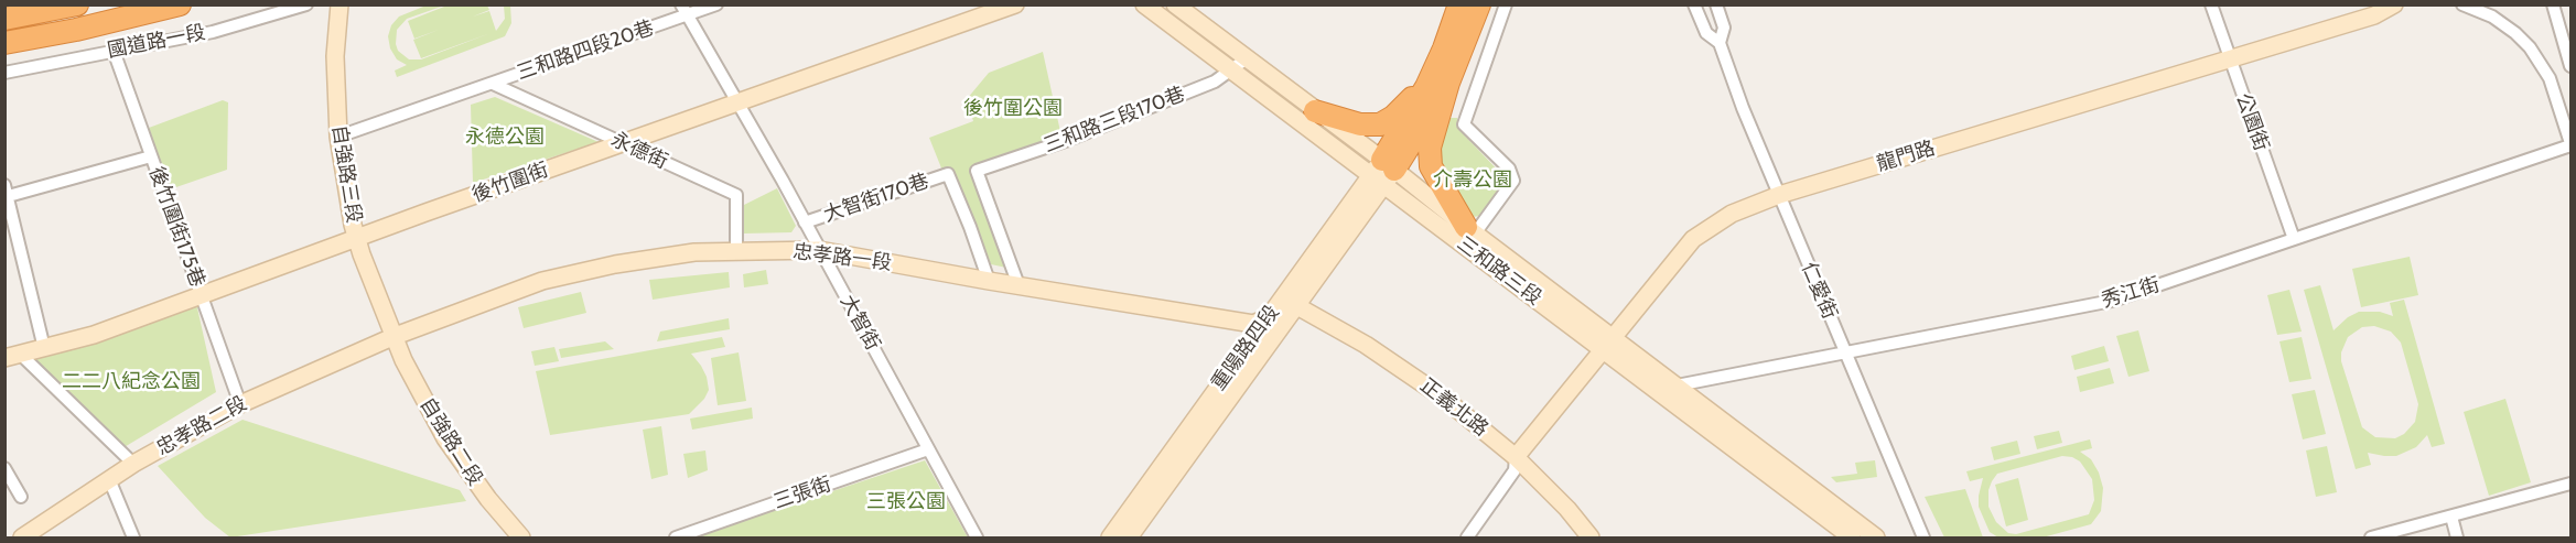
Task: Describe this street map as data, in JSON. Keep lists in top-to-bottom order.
{
  "streets": {
    "street": [
      "國道路一段",
      "三和路四段20巷",
      "三和路三段170巷",
      "公園街",
      "永德街",
      "龍門路",
      "自強路三段",
      "後竹圍街",
      "大智街170巷",
      "後竹圍街175巷",
      "忠孝路一段",
      "三和路三段",
      "仁愛街",
      "秀江街",
      "大智街",
      "重陽路四段",
      "正義北路",
      "忠孝路二段",
      "自強路二段",
      "三張街"
    ]
  },
  "crossings": [
    ["國道路一段", "後竹圍街175巷"],
    ["三和路四段20巷", "永德街"],
    ["三和路四段20巷", "自強路三段"],
    ["三和路四段20巷", "大智街"],
    ["三和路三段170巷", "忠孝路一段"],
    ["三和路三段170巷", "三和路三段"],
    ["公園街", "龍門路"],
    ["公園街", "秀江街"],
    ["永德街", "後竹圍街"],
    ["永德街", "忠孝路一段"],
    ["龍門路", "三和路三段"],
    ["龍門路", "仁愛街"],
    ["龍門路", "正義北路"],
    ["自強路三段", "後竹圍街"],
    ["自強路三段", "忠孝路一段"],
    ["自強路三段", "忠孝路二段"],
    ["自強路三段", "自強路二段"],
    ["後竹圍街", "後竹圍街175巷"],
    ["後竹圍街", "大智街"],
    ["大智街170巷", "忠孝路一段"],
    ["大智街170巷", "大智街"],
    ["後竹圍街175巷", "忠孝路二段"],
    ["忠孝路一段", "大智街"],
    ["忠孝路一段", "重陽路四段"],
    ["忠孝路一段", "正義北路"],
    ["忠孝路一段", "忠孝路二段"],
    ["忠孝路一段", "自強路二段"],
    ["三和路三段", "秀江街"],
    ["三和路三段", "重陽路四段"],
    ["仁愛街", "秀江街"],
    ["大智街", "三張街"],
    ["重陽路四段", "正義北路"],
    ["忠孝路二段", "自強路二段"]
  ],
  "parks": [
    "後竹圍公園",
    "永德公園",
    "介壽公園",
    "二二八紀念公園",
    "三張公園"
  ]
}
